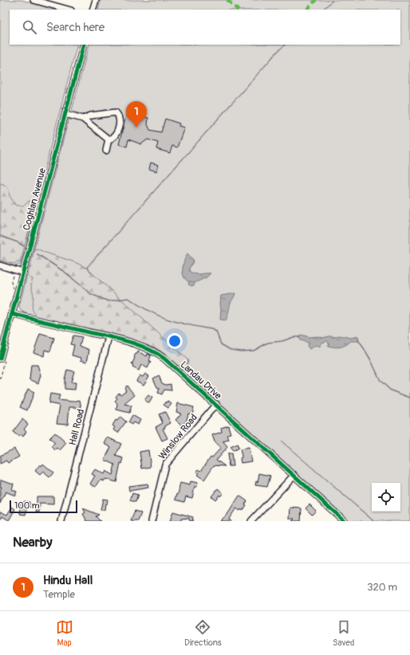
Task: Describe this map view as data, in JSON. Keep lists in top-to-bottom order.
{
  "streets": {
    "street": [
      "Coghlan Avenue",
      "Landau Drive",
      "Hall Road",
      "Winslow Road"
    ]
  },
  "crossings": [
    ["Coghlan Avenue", "Landau Drive"],
    ["Landau Drive", "Hall Road"],
    ["Landau Drive", "Winslow Road"]
  ],
  "scale_bar": "100 m",
  "page": {
    "search": "Search here",
    "pins": "1",
    "scale": "100 m",
    "heading": "Nearby",
    "list": [
      {
        "mark": "1",
        "name": "Hindu Hall",
        "note": "Temple",
        "value": "320 m"
      }
    ],
    "nav": ["Map", "Directions", "Saved"]
  }
}
